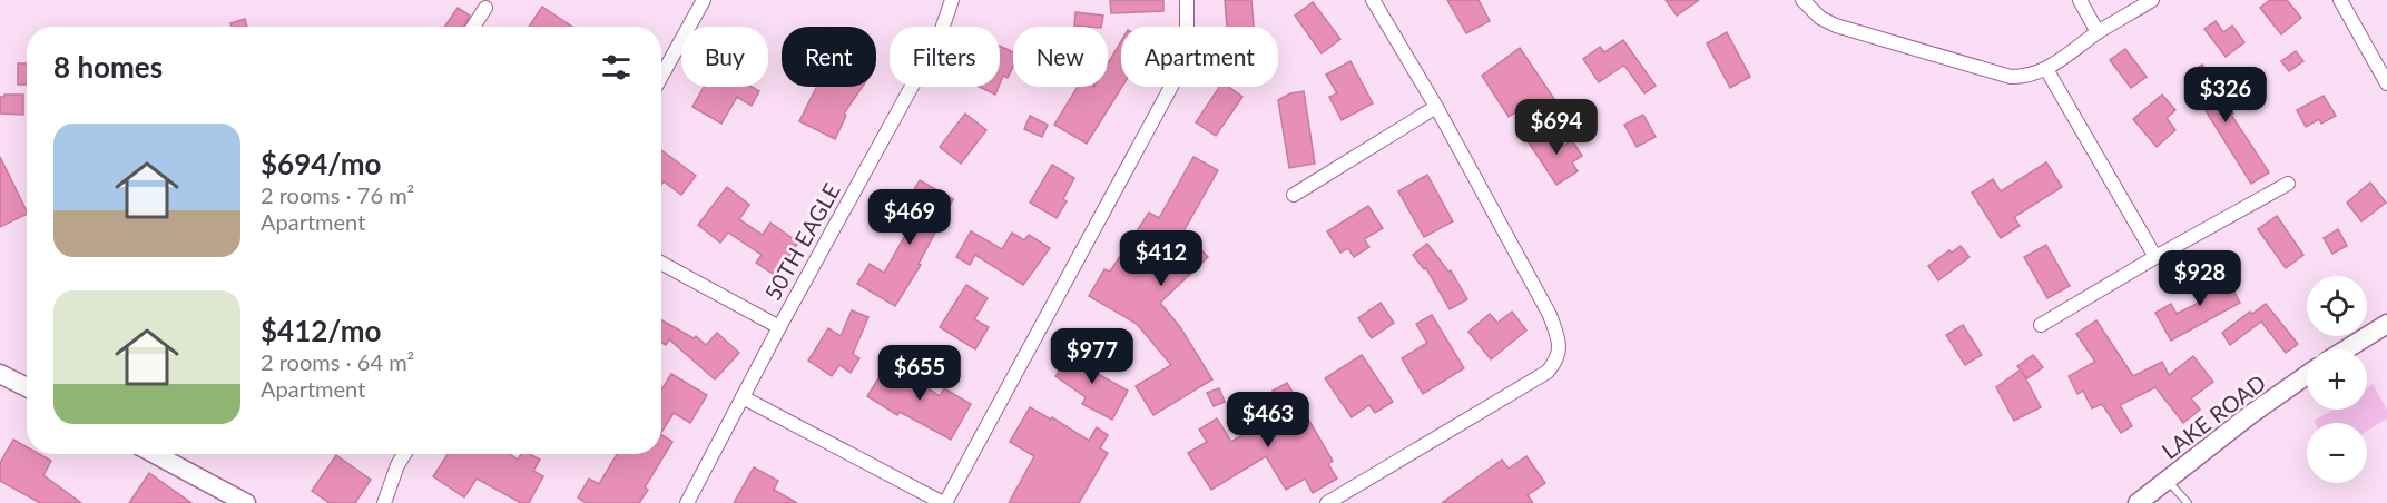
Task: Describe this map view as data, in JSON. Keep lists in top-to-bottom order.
{
  "streets": {
    "main road": ["LAKE ROAD"],
    "street": ["50TH EAGLE"]
  },
  "page": {
    "chip": [
      "Buy",
      "Rent",
      "Filters",
      "New",
      "Apartment"
    ],
    "heading": "8 homes",
    "price": [
      "$326",
      "$694",
      "$469",
      "$412",
      "$928",
      "$977",
      "$655",
      "$463"
    ],
    "list": [
      {
        "name": "$694/mo",
        "note": "2 rooms · 76 m² · Apartment"
      },
      {
        "name": "$412/mo",
        "note": "2 rooms · 64 m² · Apartment"
      }
    ],
    "map_buttons": ["+", "−"]
  }
}
